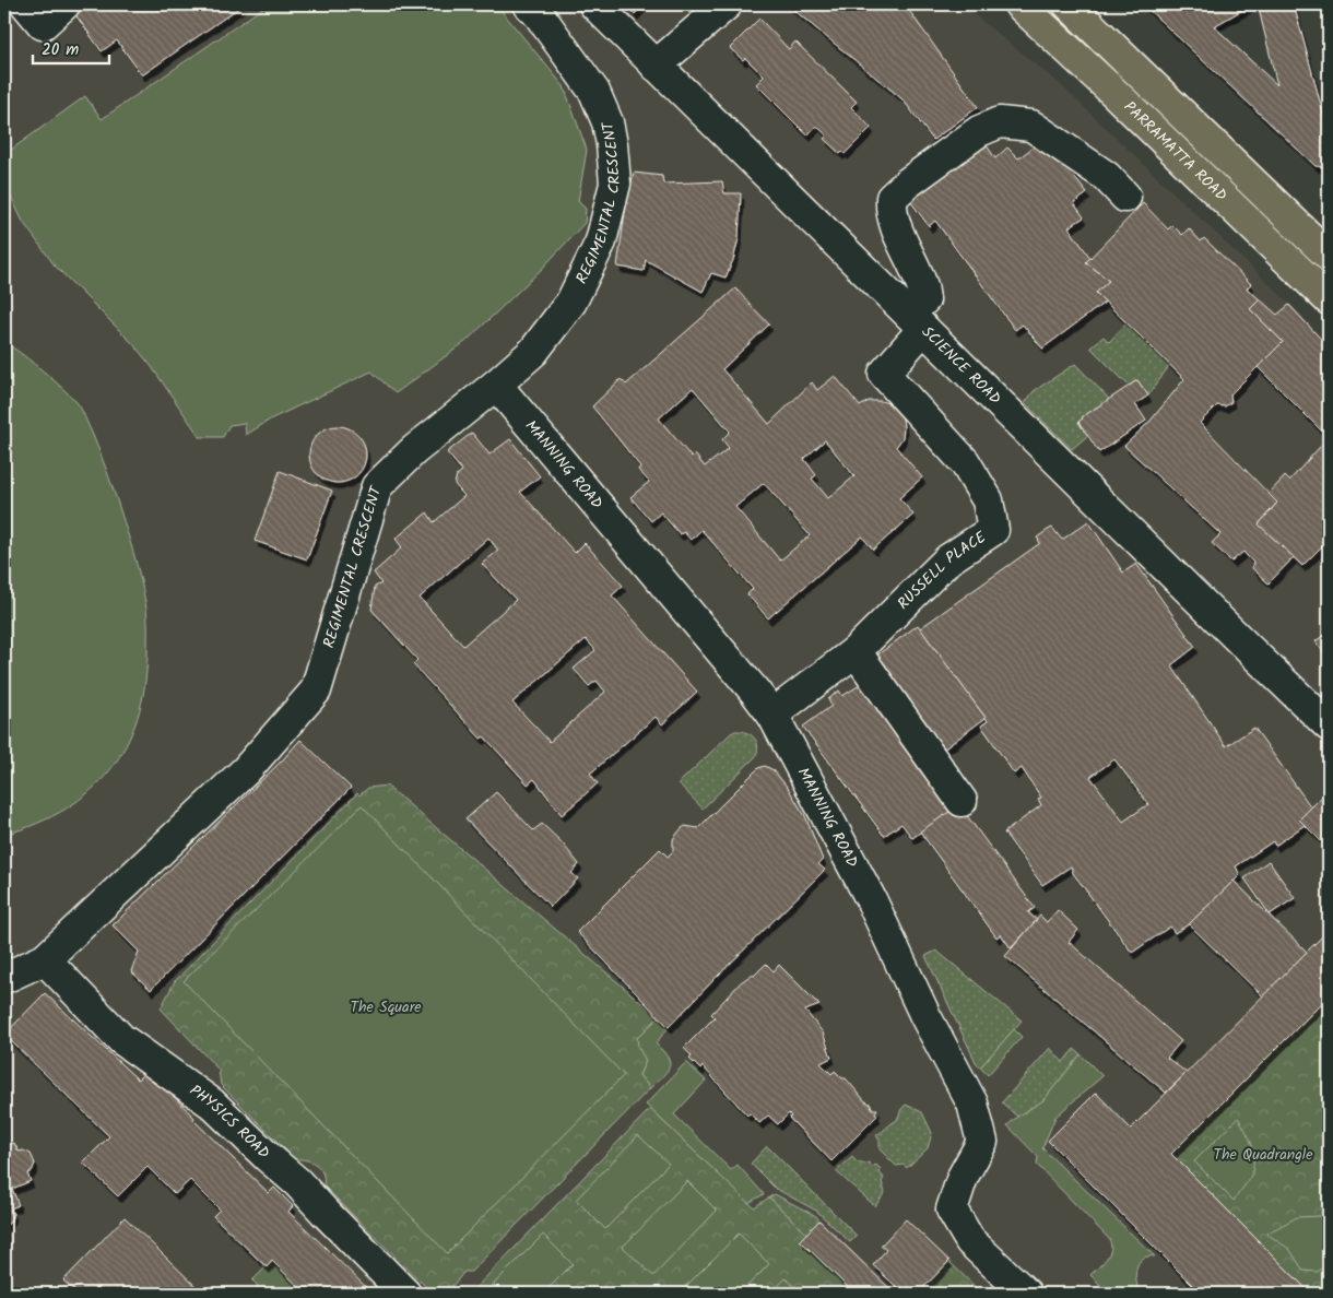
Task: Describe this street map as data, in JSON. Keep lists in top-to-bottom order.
{
  "streets": {
    "highway": ["PARRAMATTA ROAD"],
    "lane": [
      "REGIMENTAL CRESCENT",
      "SCIENCE ROAD",
      "MANNING ROAD",
      "RUSSELL PLACE",
      "PHYSICS ROAD"
    ]
  },
  "crossings": [
    ["REGIMENTAL CRESCENT", "MANNING ROAD"],
    ["REGIMENTAL CRESCENT", "PHYSICS ROAD"],
    ["SCIENCE ROAD", "RUSSELL PLACE"],
    ["MANNING ROAD", "RUSSELL PLACE"]
  ],
  "parks": ["The Square", "The Quadrangle"],
  "scale_bar": "20 m"
}
